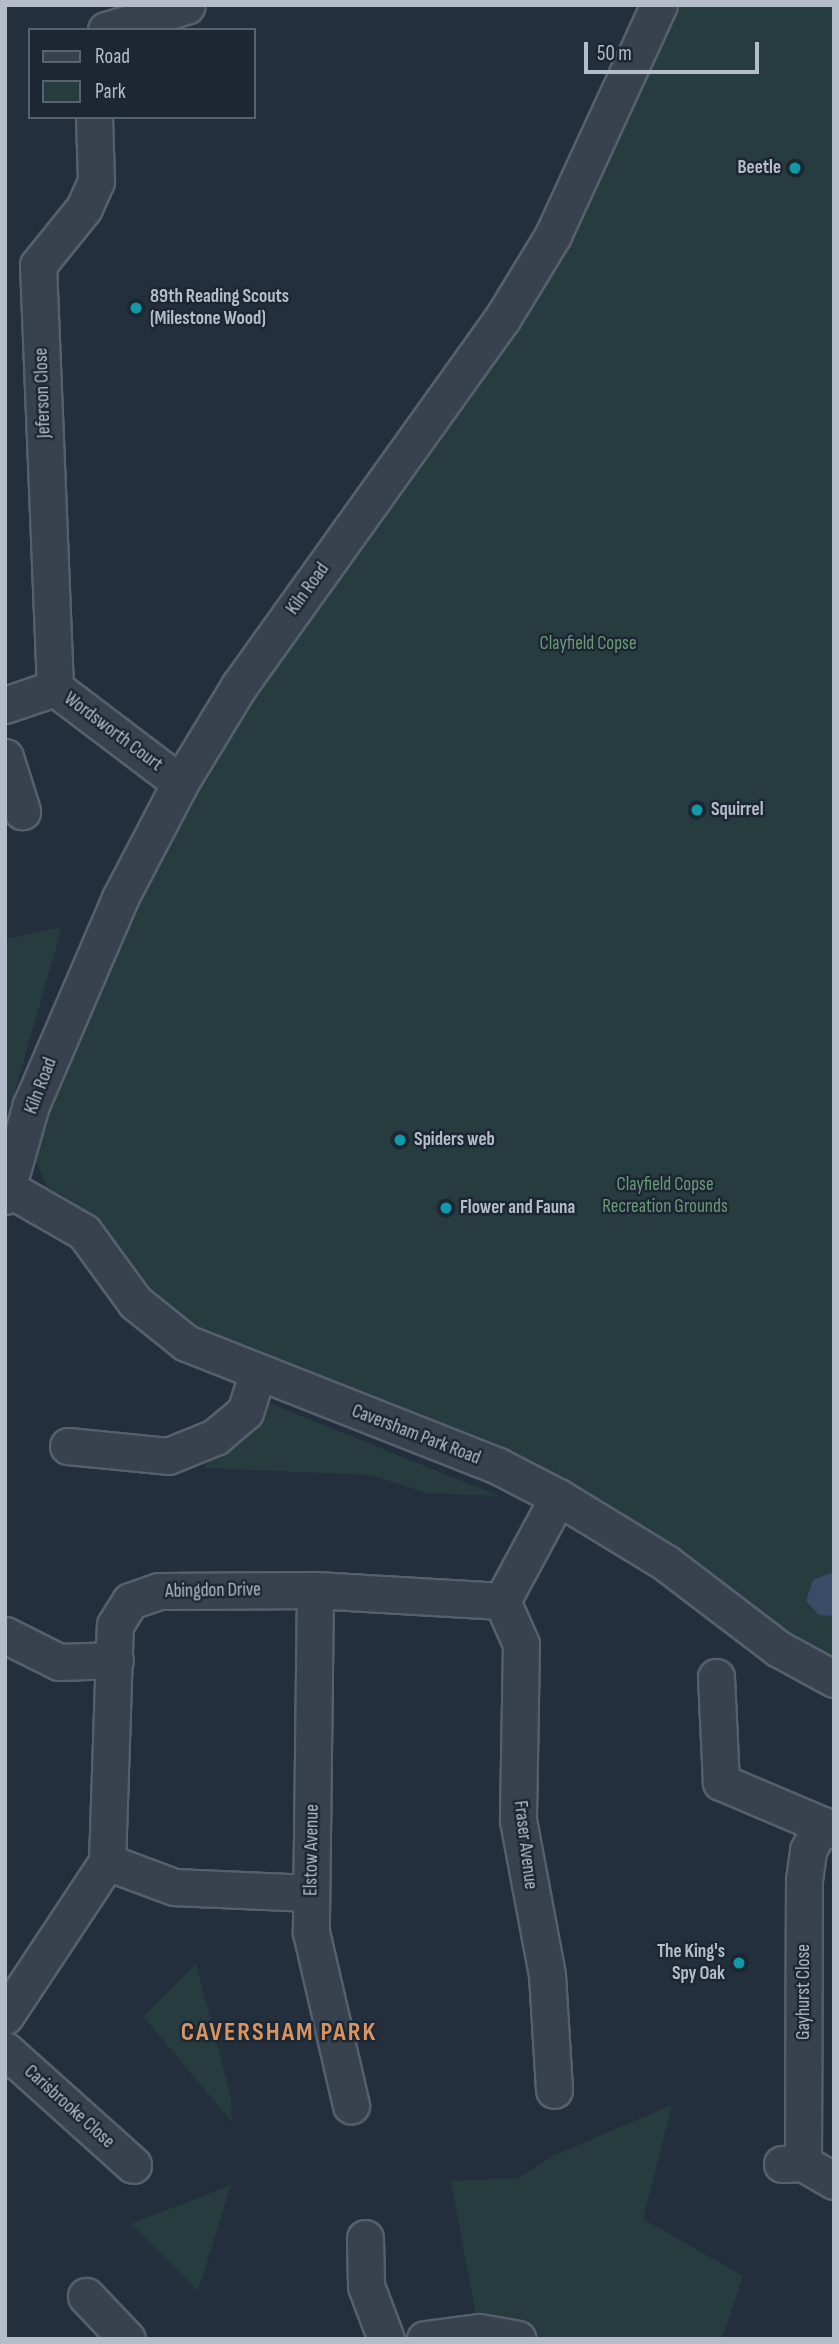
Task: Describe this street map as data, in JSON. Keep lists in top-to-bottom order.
{
  "streets": {
    "street": [
      "Jeferson Close",
      "Kiln Road",
      "Wordsworth Court",
      "Caversham Park Road",
      "Abingdon Drive",
      "Fraser Avenue",
      "Elstow Avenue",
      "Gayhurst Close",
      "Carisbrooke Close"
    ]
  },
  "crossings": [
    ["Jeferson Close", "Wordsworth Court"],
    ["Kiln Road", "Wordsworth Court"],
    ["Kiln Road", "Caversham Park Road"],
    ["Abingdon Drive", "Fraser Avenue"],
    ["Abingdon Drive", "Elstow Avenue"]
  ],
  "districts": ["CAVERSHAM PARK"],
  "parks": ["Clayfield Copse", "Clayfield Copse Recreation Grounds"],
  "places": [
    "Beetle",
    "89th Reading Scouts (Milestone Wood)",
    "Squirrel",
    "Spiders web",
    "Flower and Fauna",
    "The King's Spy Oak"
  ],
  "legend": ["Road", "Park"],
  "scale_bar": "50 m"
}
